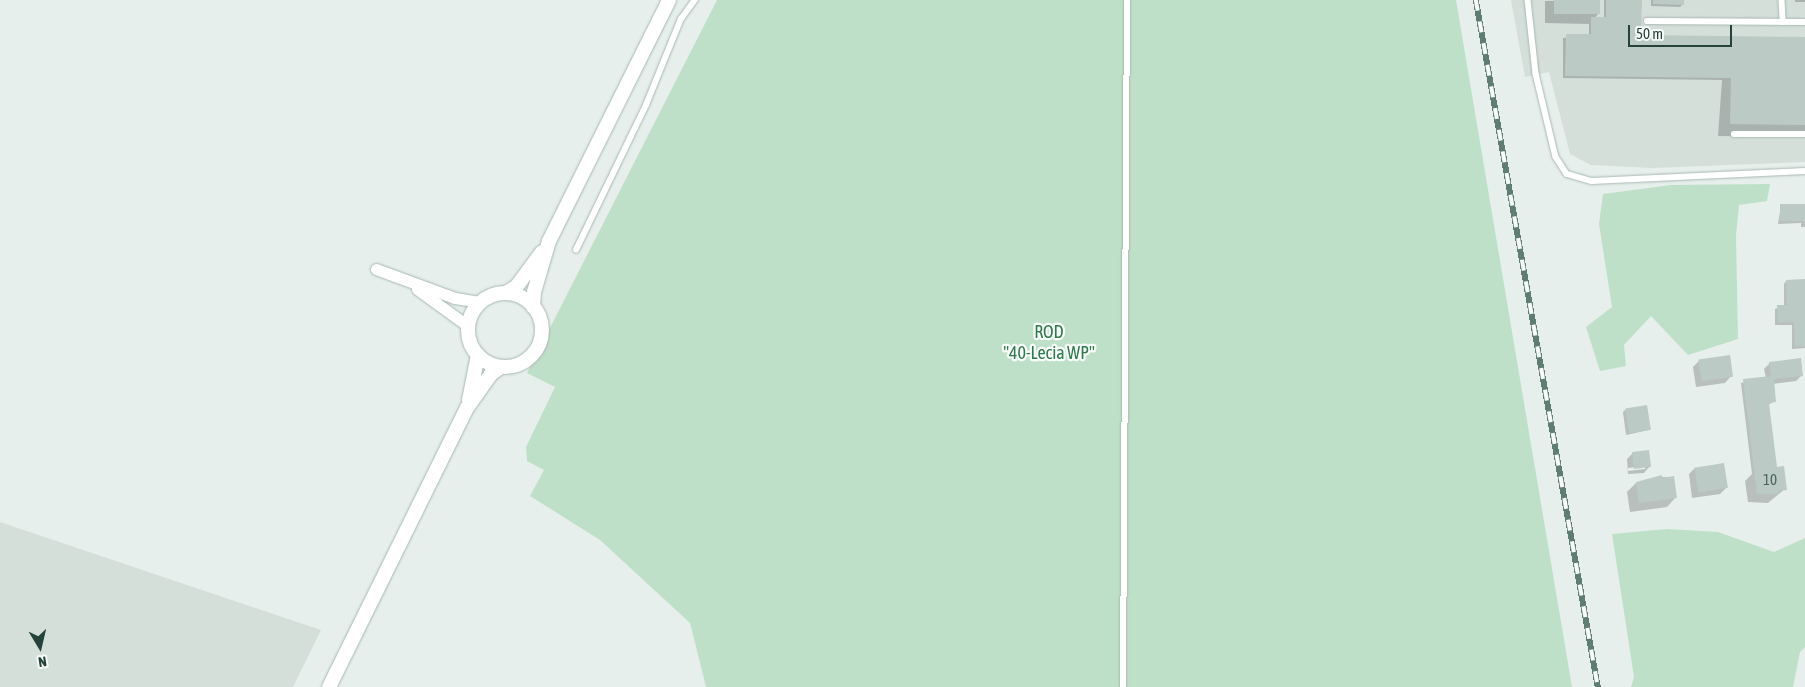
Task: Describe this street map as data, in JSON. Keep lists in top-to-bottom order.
{
  "parks": ["ROD \"40-Lecia WP\""],
  "house_numbers": ["10"],
  "scale_bar": "50 m",
  "north": "bottom"
}
